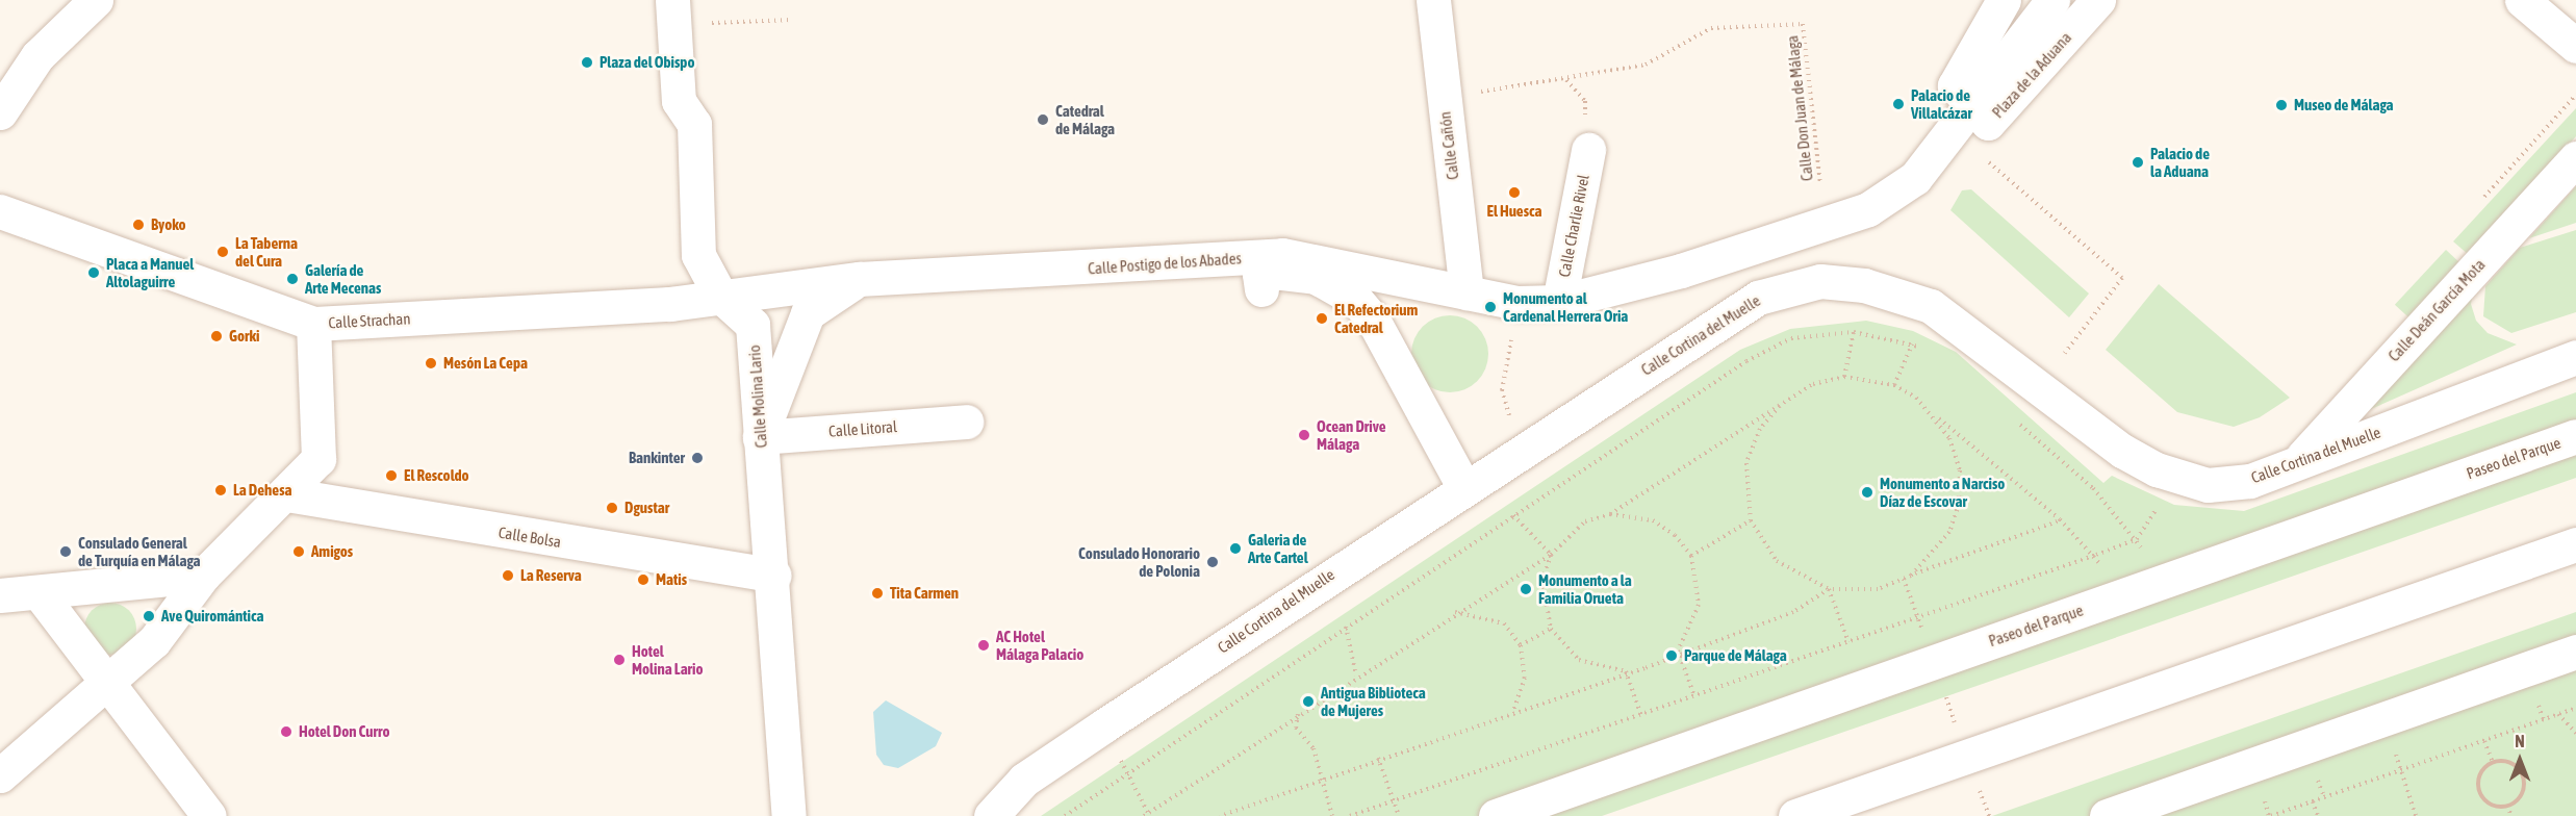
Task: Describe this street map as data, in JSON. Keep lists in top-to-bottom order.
{
  "streets": {
    "street": [
      "Plaza de la Aduana",
      "Calle Cañón",
      "Calle Charlie Rivel",
      "Calle Postigo de los Abades",
      "Calle Deán García Mota",
      "Calle Strachan",
      "Calle Cortina del Muelle",
      "Calle Molina Lario",
      "Calle Litoral",
      "Paseo del Parque",
      "Calle Bolsa"
    ],
    "path": ["Calle Don Juan de Málaga"]
  },
  "crossings": [
    ["Calle Don Juan de Málaga", "Calle Cañón"],
    ["Calle Cañón", "Calle Postigo de los Abades"],
    ["Calle Postigo de los Abades", "Calle Strachan"],
    ["Calle Postigo de los Abades", "Calle Molina Lario"],
    ["Calle Deán García Mota", "Calle Cortina del Muelle"],
    ["Calle Strachan", "Calle Molina Lario"],
    ["Calle Molina Lario", "Calle Litoral"],
    ["Calle Molina Lario", "Calle Bolsa"]
  ],
  "places": [
    "Plaza del Obispo",
    "Palacio de Villalcázar",
    "Museo de Málaga",
    "Catedral de Málaga",
    "Palacio de la Aduana",
    "El Huesca",
    "Byoko",
    "La Taberna del Cura",
    "Placa a Manuel Altolaguirre",
    "Galería de Arte Mecenas",
    "Monumento al Cardenal Herrera Oria",
    "El Refectorium Catedral",
    "Gorki",
    "Mesón La Cepa",
    "Ocean Drive Málaga",
    "Bankinter",
    "El Rescoldo",
    "La Dehesa",
    "Monumento a Narciso Díaz de Escovar",
    "Dgustar",
    "Galeria de Arte Cartel",
    "Consulado General de Turquía en Málaga",
    "Amigos",
    "Consulado Honorario de Polonia",
    "La Reserva",
    "Matis",
    "Monumento a la Familia Orueta",
    "Tita Carmen",
    "Ave Quiromántica",
    "AC Hotel Málaga Palacio",
    "Parque de Málaga",
    "Hotel Molina Lario",
    "Antigua Biblioteca de Mujeres",
    "Hotel Don Curro"
  ],
  "north": "top"
}
